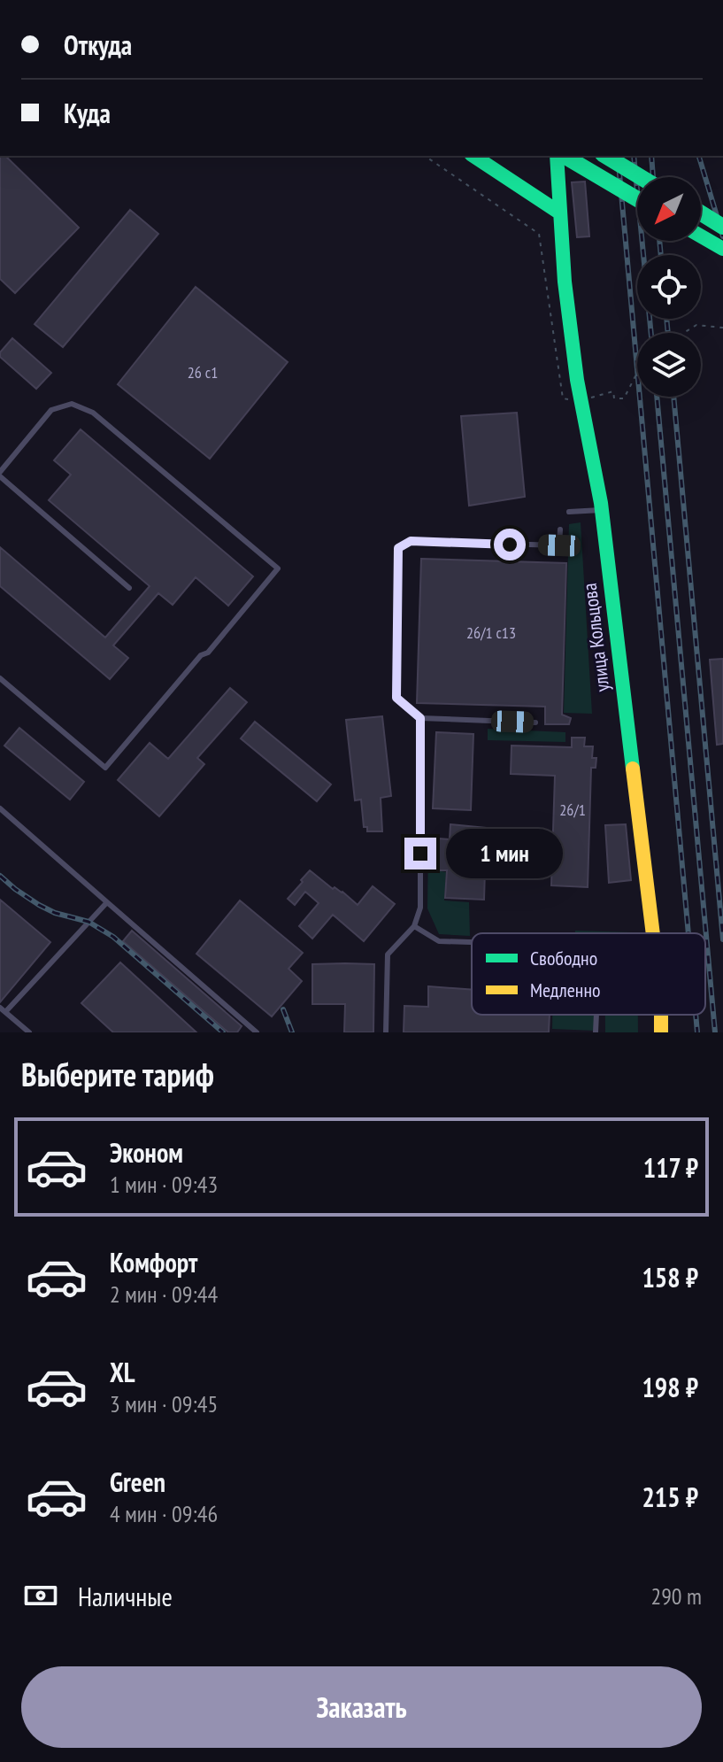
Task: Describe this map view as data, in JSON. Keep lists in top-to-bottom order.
{
  "streets": {
    "street": ["улица Кольцова"]
  },
  "house_numbers": ["26 с1", "26/1 с13", "26/1"],
  "legend": ["Свободно", "Медленно"],
  "north": "bottom left",
  "page": {
    "banner": ["Откуда", "Куда"],
    "bubble": "1 мин",
    "heading": "Выберите тариф",
    "list": [
      {
        "name": "Эконом",
        "note": "1 мин · 09:43",
        "value": "117 ₽"
      },
      {
        "name": "Комфорт",
        "note": "2 мин · 09:44",
        "value": "158 ₽"
      },
      {
        "name": "XL",
        "note": "3 мин · 09:45",
        "value": "198 ₽"
      },
      {
        "name": "Green",
        "note": "4 мин · 09:46",
        "value": "215 ₽"
      }
    ],
    "pay": ["Наличные", "290 m"],
    "buttons": "Заказать"
  }
}
